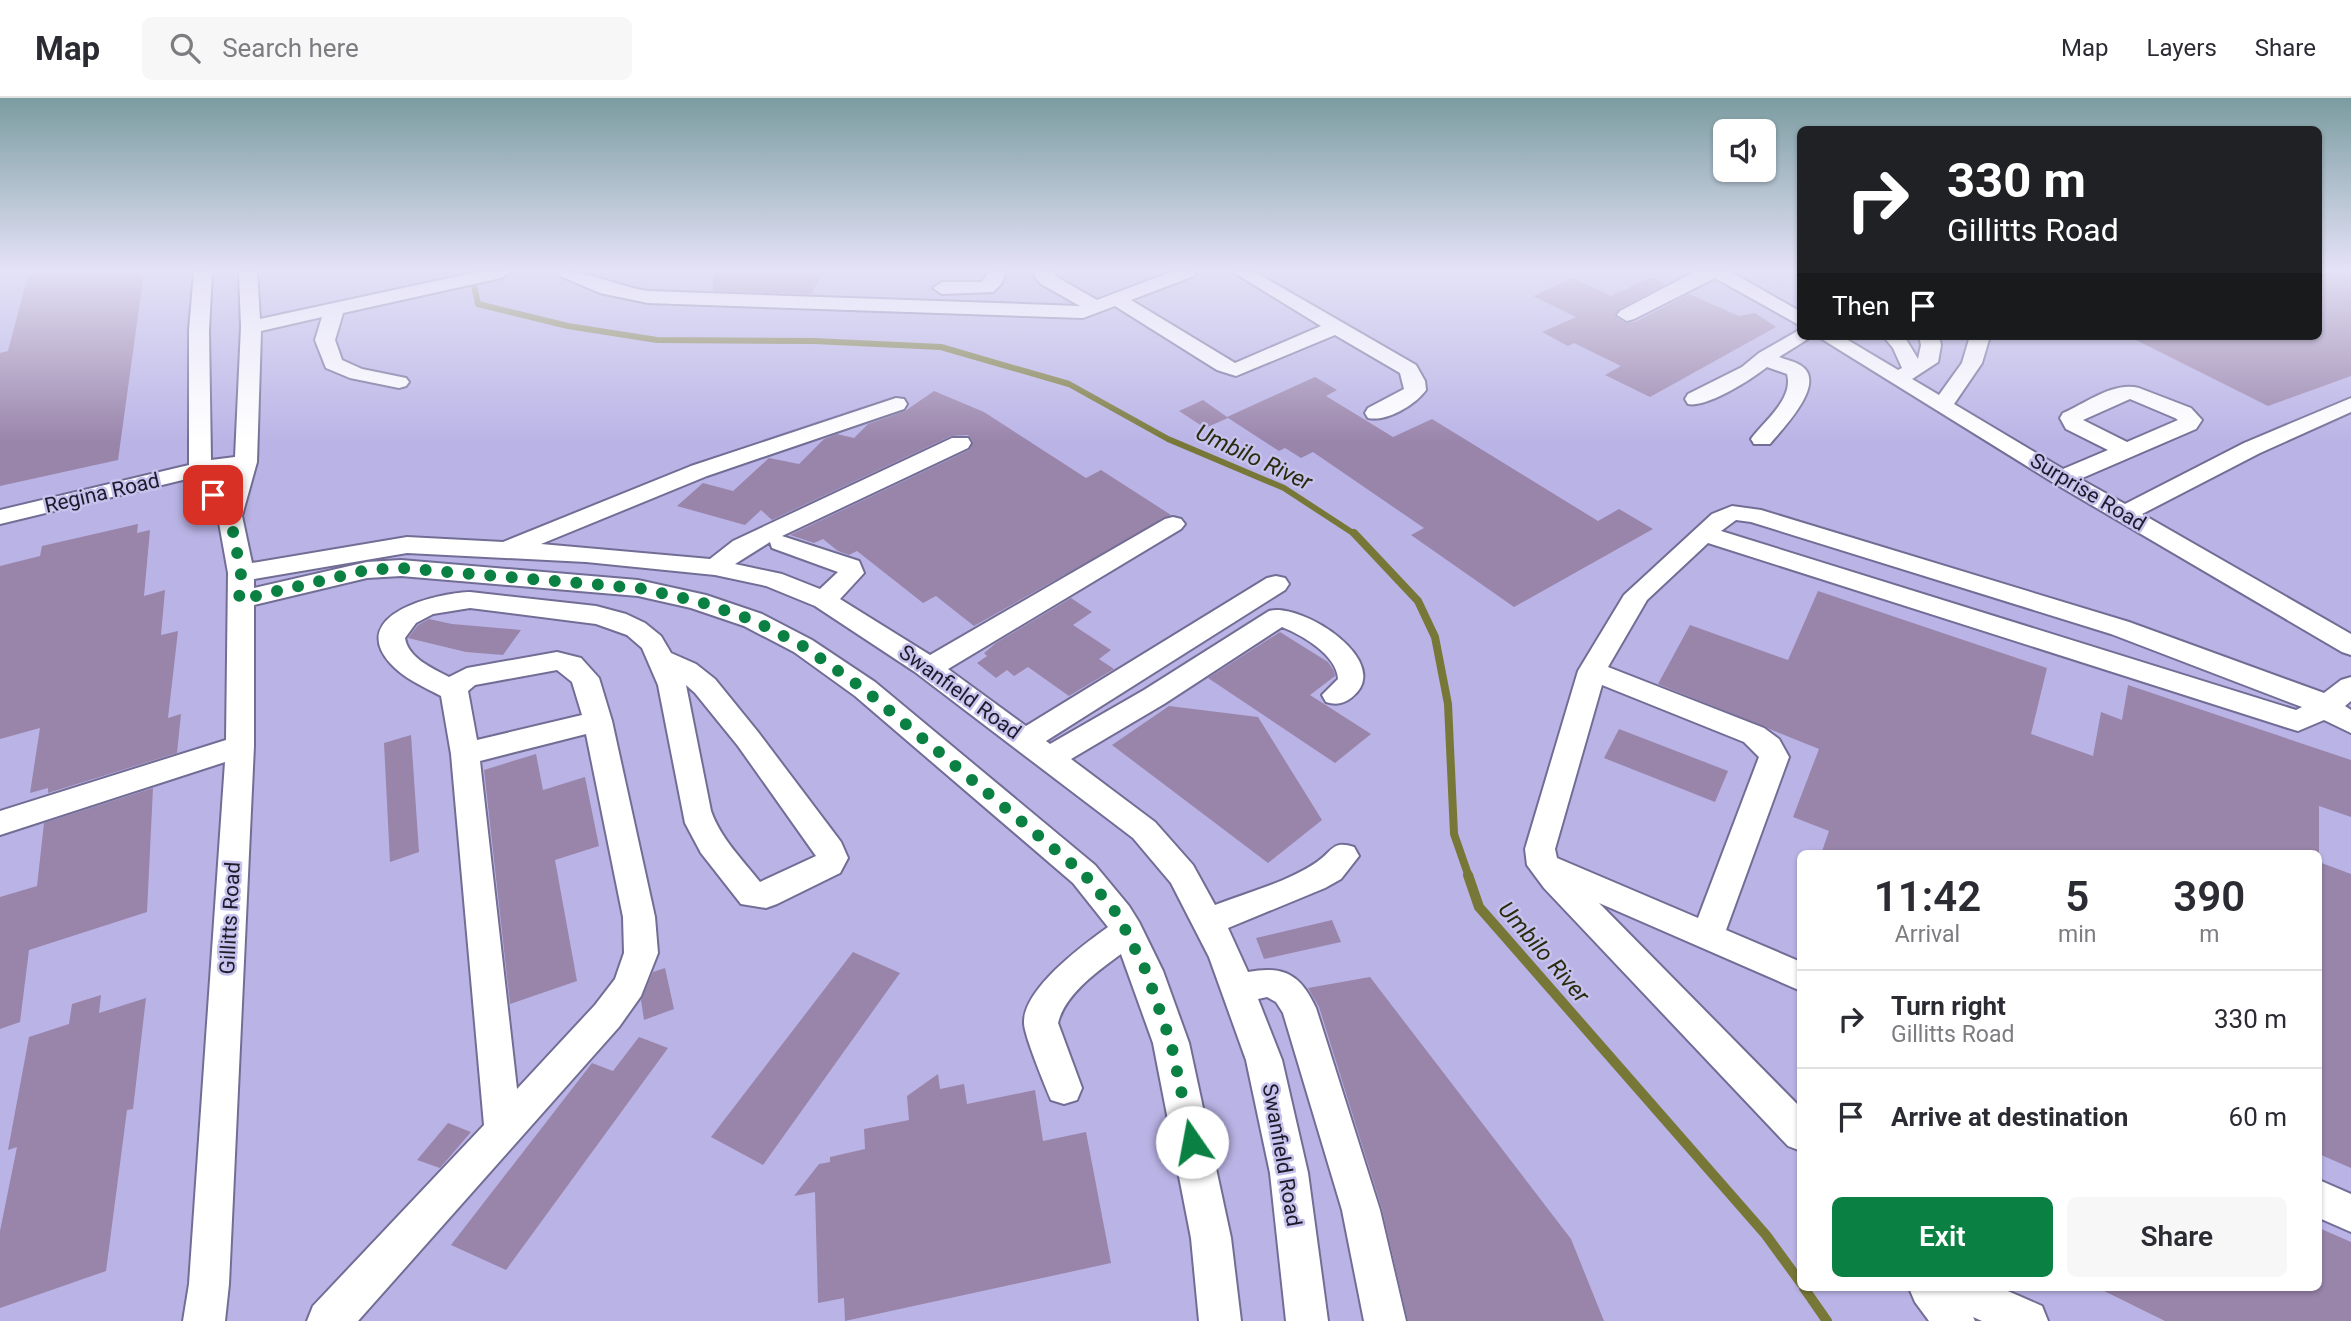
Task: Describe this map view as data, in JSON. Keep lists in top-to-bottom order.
{
  "streets": {
    "street": [
      "Surprise Road",
      "Regina Road",
      "Swanfield Road",
      "Gillitts Road"
    ]
  },
  "crossings": [
    ["Regina Road", "Gillitts Road"],
    ["Swanfield Road", "Gillitts Road"]
  ],
  "water": ["Umbilo River"],
  "page": {
    "header": "Map",
    "search": "Search here",
    "nav": ["Map", "Layers", "Share"],
    "turn": ["330 m", "Gillitts Road"],
    "then": "Then",
    "eta": [
      "11:42",
      "Arrival",
      "5",
      "min",
      "390",
      "m"
    ],
    "list": [
      {
        "name": "Turn right",
        "note": "Gillitts Road",
        "value": "330 m"
      },
      {
        "name": "Arrive at destination",
        "value": "60 m"
      }
    ],
    "buttons": ["Exit", "Share"]
  }
}
